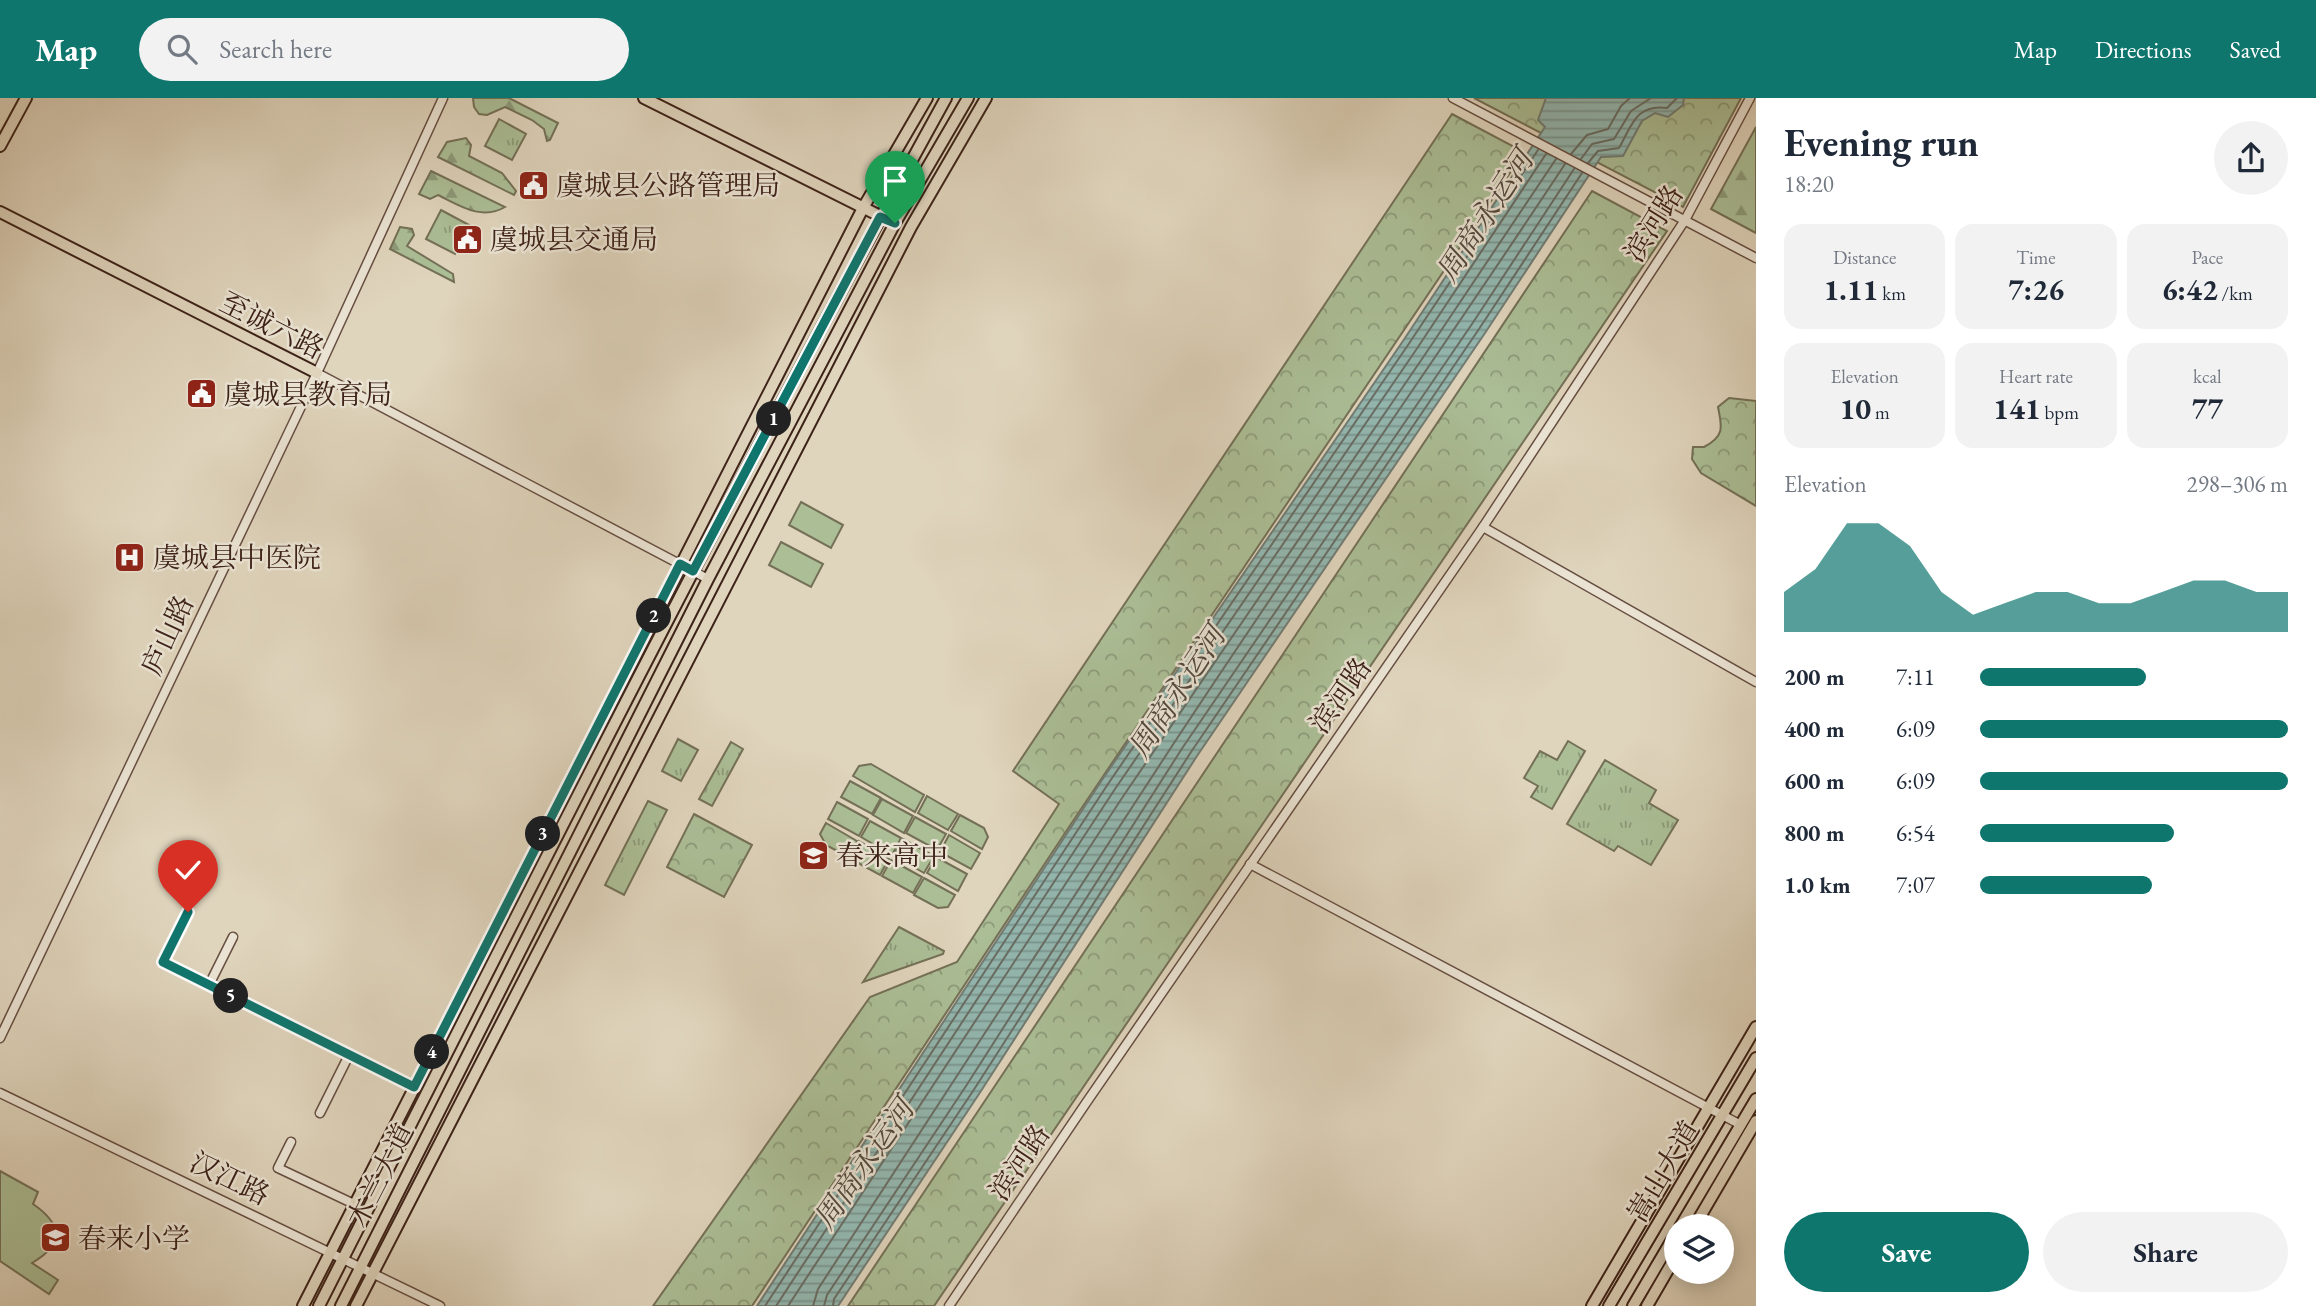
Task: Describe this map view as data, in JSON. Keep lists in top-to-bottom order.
{
  "streets": {
    "main road": ["至诚六路", "嵩山大道", "木兰大道"],
    "street": ["滨河路", "庐山路", "汉江路"]
  },
  "crossings": [
    ["至诚六路", "庐山路"],
    ["至诚六路", "木兰大道"],
    ["木兰大道", "汉江路"]
  ],
  "water": ["周商永运河"],
  "places": {
    "public building": ["虞城县公路管理局", "虞城县交通局", "虞城县教育局"],
    "hospital": ["虞城县中医院"],
    "school or university": ["春来高中", "春来小学"]
  },
  "page": {
    "header": "Map",
    "search": "Search here",
    "nav": ["Map", "Directions", "Saved"],
    "heading": ["Evening run", "18:20"],
    "stats": [
      ["Distance", "1.11 km"],
      ["Time", "7:26"],
      ["Pace", "6:42 /km"],
      ["Elevation", "10 m"],
      ["Heart rate", "141 bpm"],
      ["kcal", "77"]
    ],
    "pins": [
      "1",
      "2",
      "3",
      "5",
      "4"
    ],
    "chart": ["Elevation", "298–306 m"],
    "list": [
      {
        "name": "200 m",
        "note": "7:11"
      },
      {
        "name": "400 m",
        "note": "6:09"
      },
      {
        "name": "600 m",
        "note": "6:09"
      },
      {
        "name": "800 m",
        "note": "6:54"
      },
      {
        "name": "1.0 km",
        "note": "7:07"
      }
    ],
    "buttons": ["Save", "Share"]
  }
}
